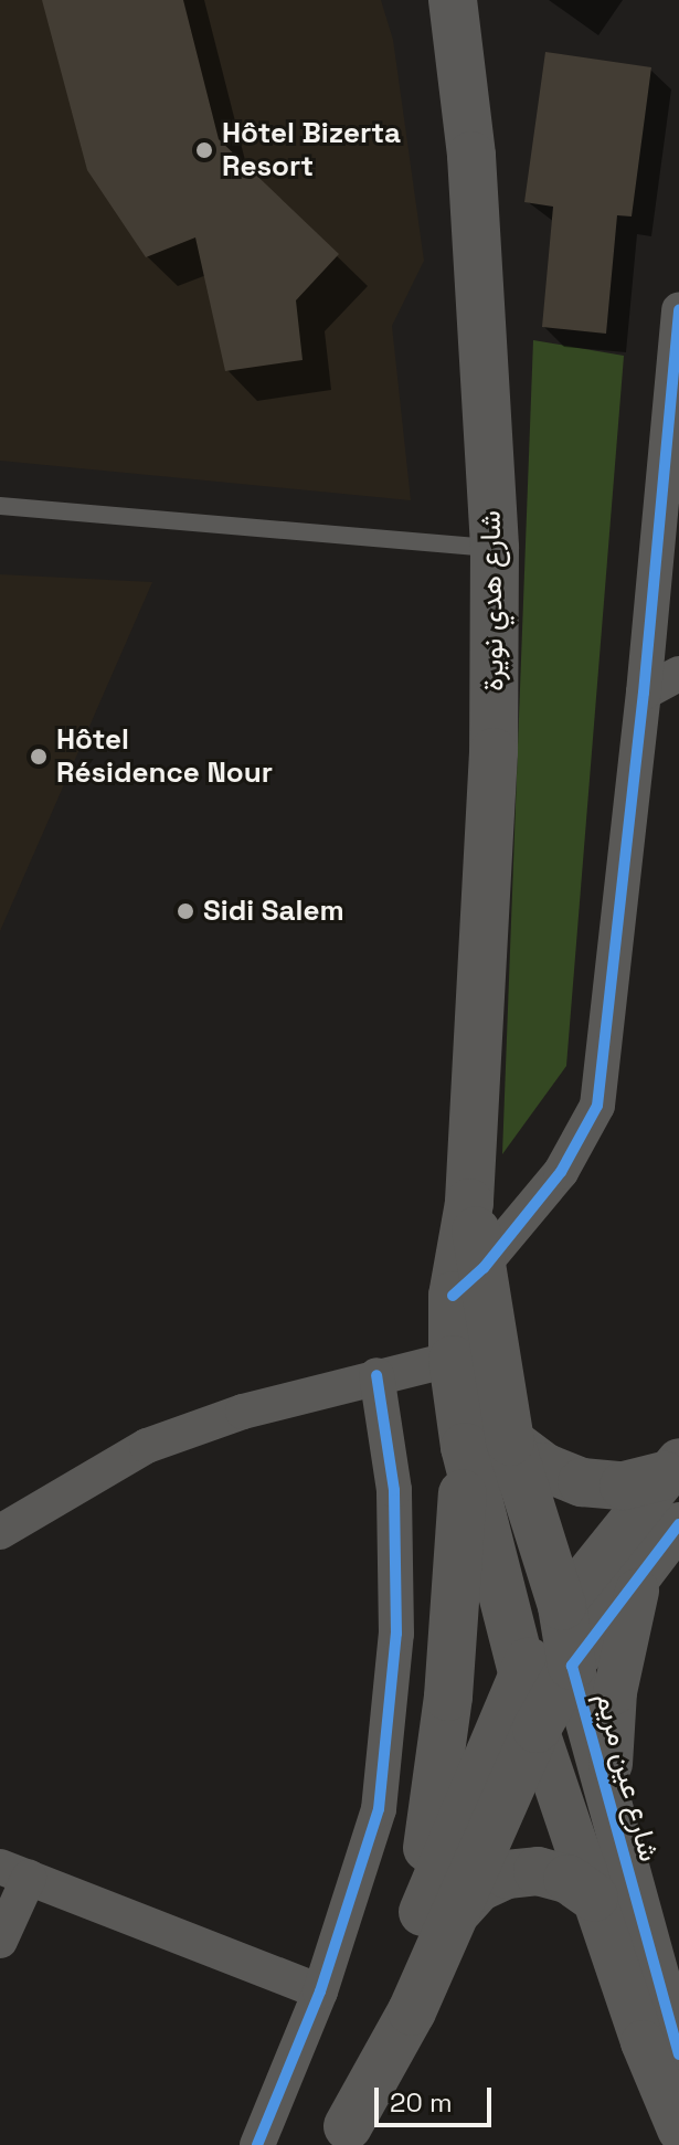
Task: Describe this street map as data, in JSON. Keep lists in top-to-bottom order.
{
  "streets": {
    "main road": ["شارع هدي نويرة", "شارع عين مريم"]
  },
  "crossings": [
    ["شارع هدي نويرة", "شارع عين مريم"]
  ],
  "places": ["Hôtel Bizerta Resort", "Hôtel Résidence Nour", "Sidi Salem"],
  "scale_bar": "20 m"
}
